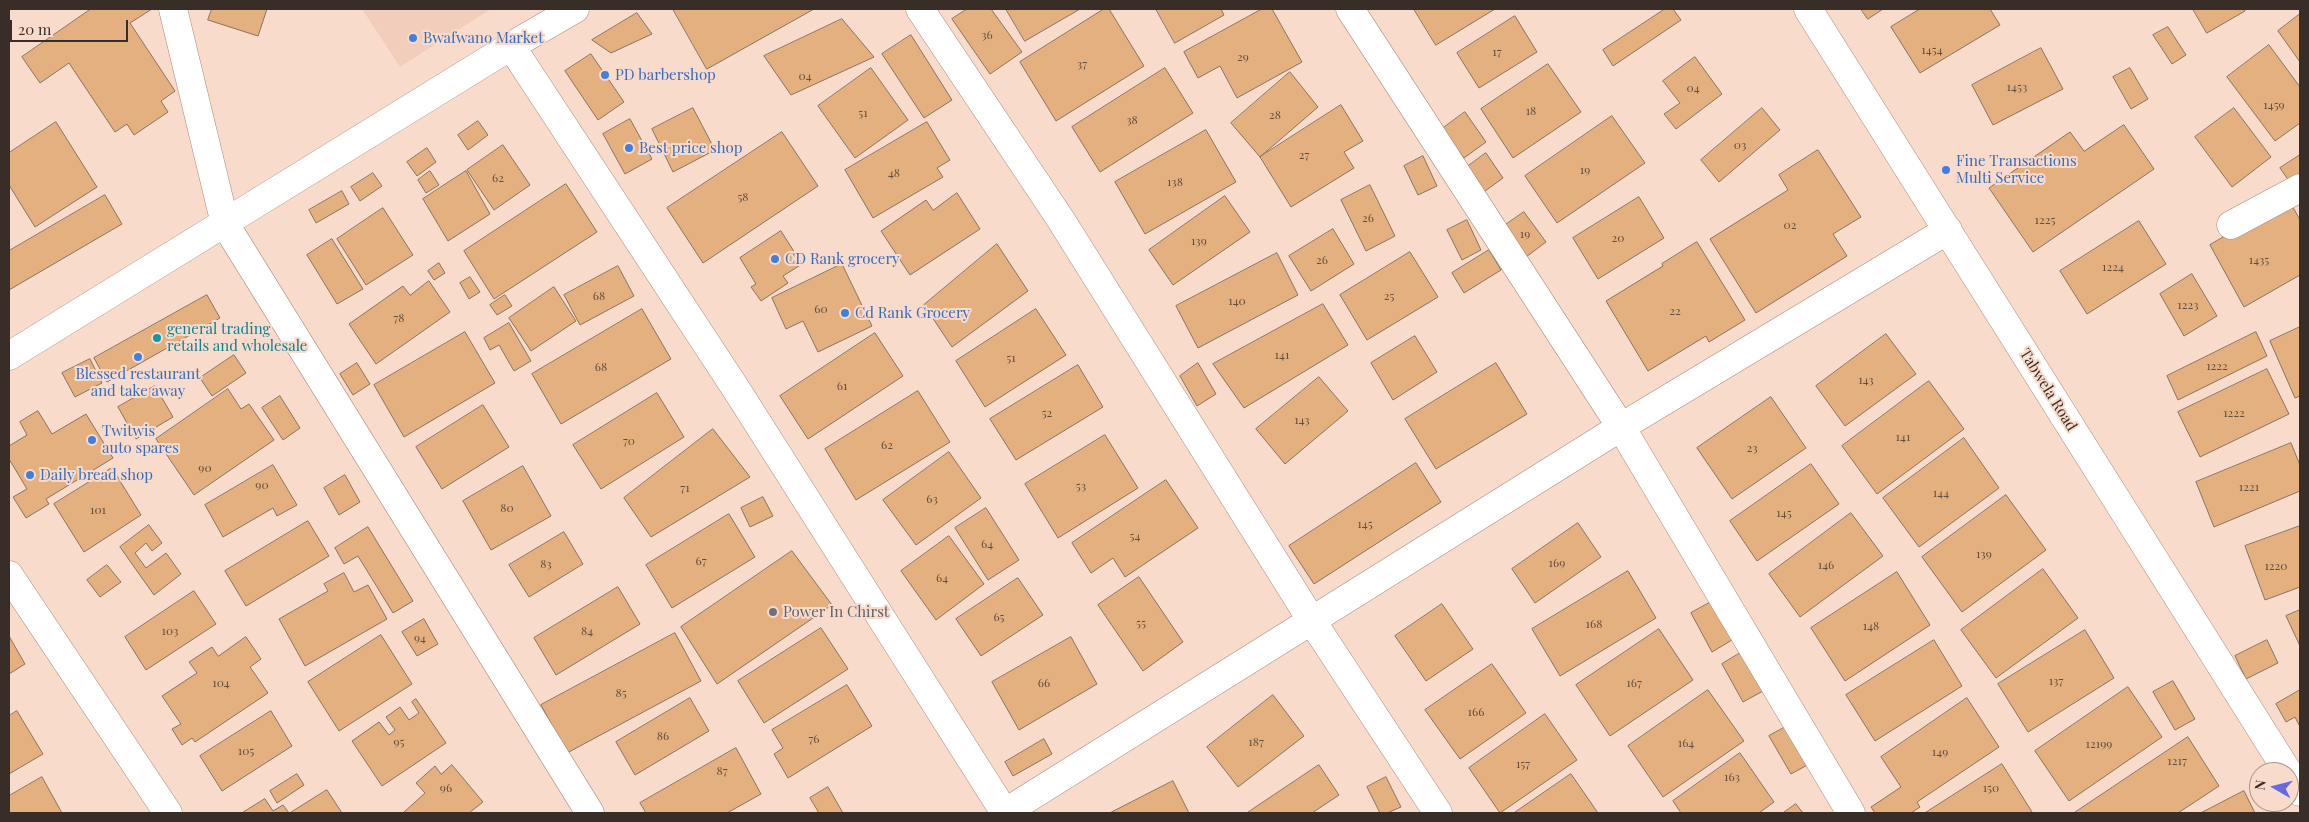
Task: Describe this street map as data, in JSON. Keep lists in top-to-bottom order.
{
  "streets": {
    "street": ["Tabwela Road"]
  },
  "places": [
    "Bwafwano Market",
    "PD barbershop",
    "Best price shop",
    "Fine Transactions Multi Service",
    "CD Rank grocery",
    "Cd Rank Grocery",
    "general trading retails and wholesale",
    "Blessed restaurant and take away",
    "Twitwis auto spares",
    "Daily bread shop",
    "Power In Chirst"
  ],
  "house_numbers": [
    "36",
    "1454",
    "17",
    "29",
    "37",
    "04",
    "1453",
    "04",
    "1459",
    "18",
    "51",
    "28",
    "38",
    "03",
    "27",
    "19",
    "48",
    "62",
    "138",
    "58",
    "26",
    "1225",
    "02",
    "19",
    "20",
    "139",
    "26",
    "1435",
    "1224",
    "68",
    "25",
    "140",
    "1223",
    "60",
    "22",
    "78",
    "141",
    "51",
    "1222",
    "68",
    "143",
    "61",
    "52",
    "1222",
    "143",
    "141",
    "70",
    "62",
    "23",
    "90",
    "90",
    "53",
    "1221",
    "71",
    "144",
    "63",
    "80",
    "101",
    "145",
    "145",
    "54",
    "64",
    "139",
    "67",
    "169",
    "83",
    "146",
    "1220",
    "64",
    "65",
    "55",
    "168",
    "148",
    "103",
    "84",
    "94",
    "137",
    "104",
    "66",
    "167",
    "85",
    "166",
    "86",
    "76",
    "95",
    "187",
    "164",
    "12199",
    "105",
    "149",
    "1217",
    "157",
    "87",
    "163",
    "96",
    "150"
  ],
  "scale_bar": "20 m",
  "north": "left"
}
